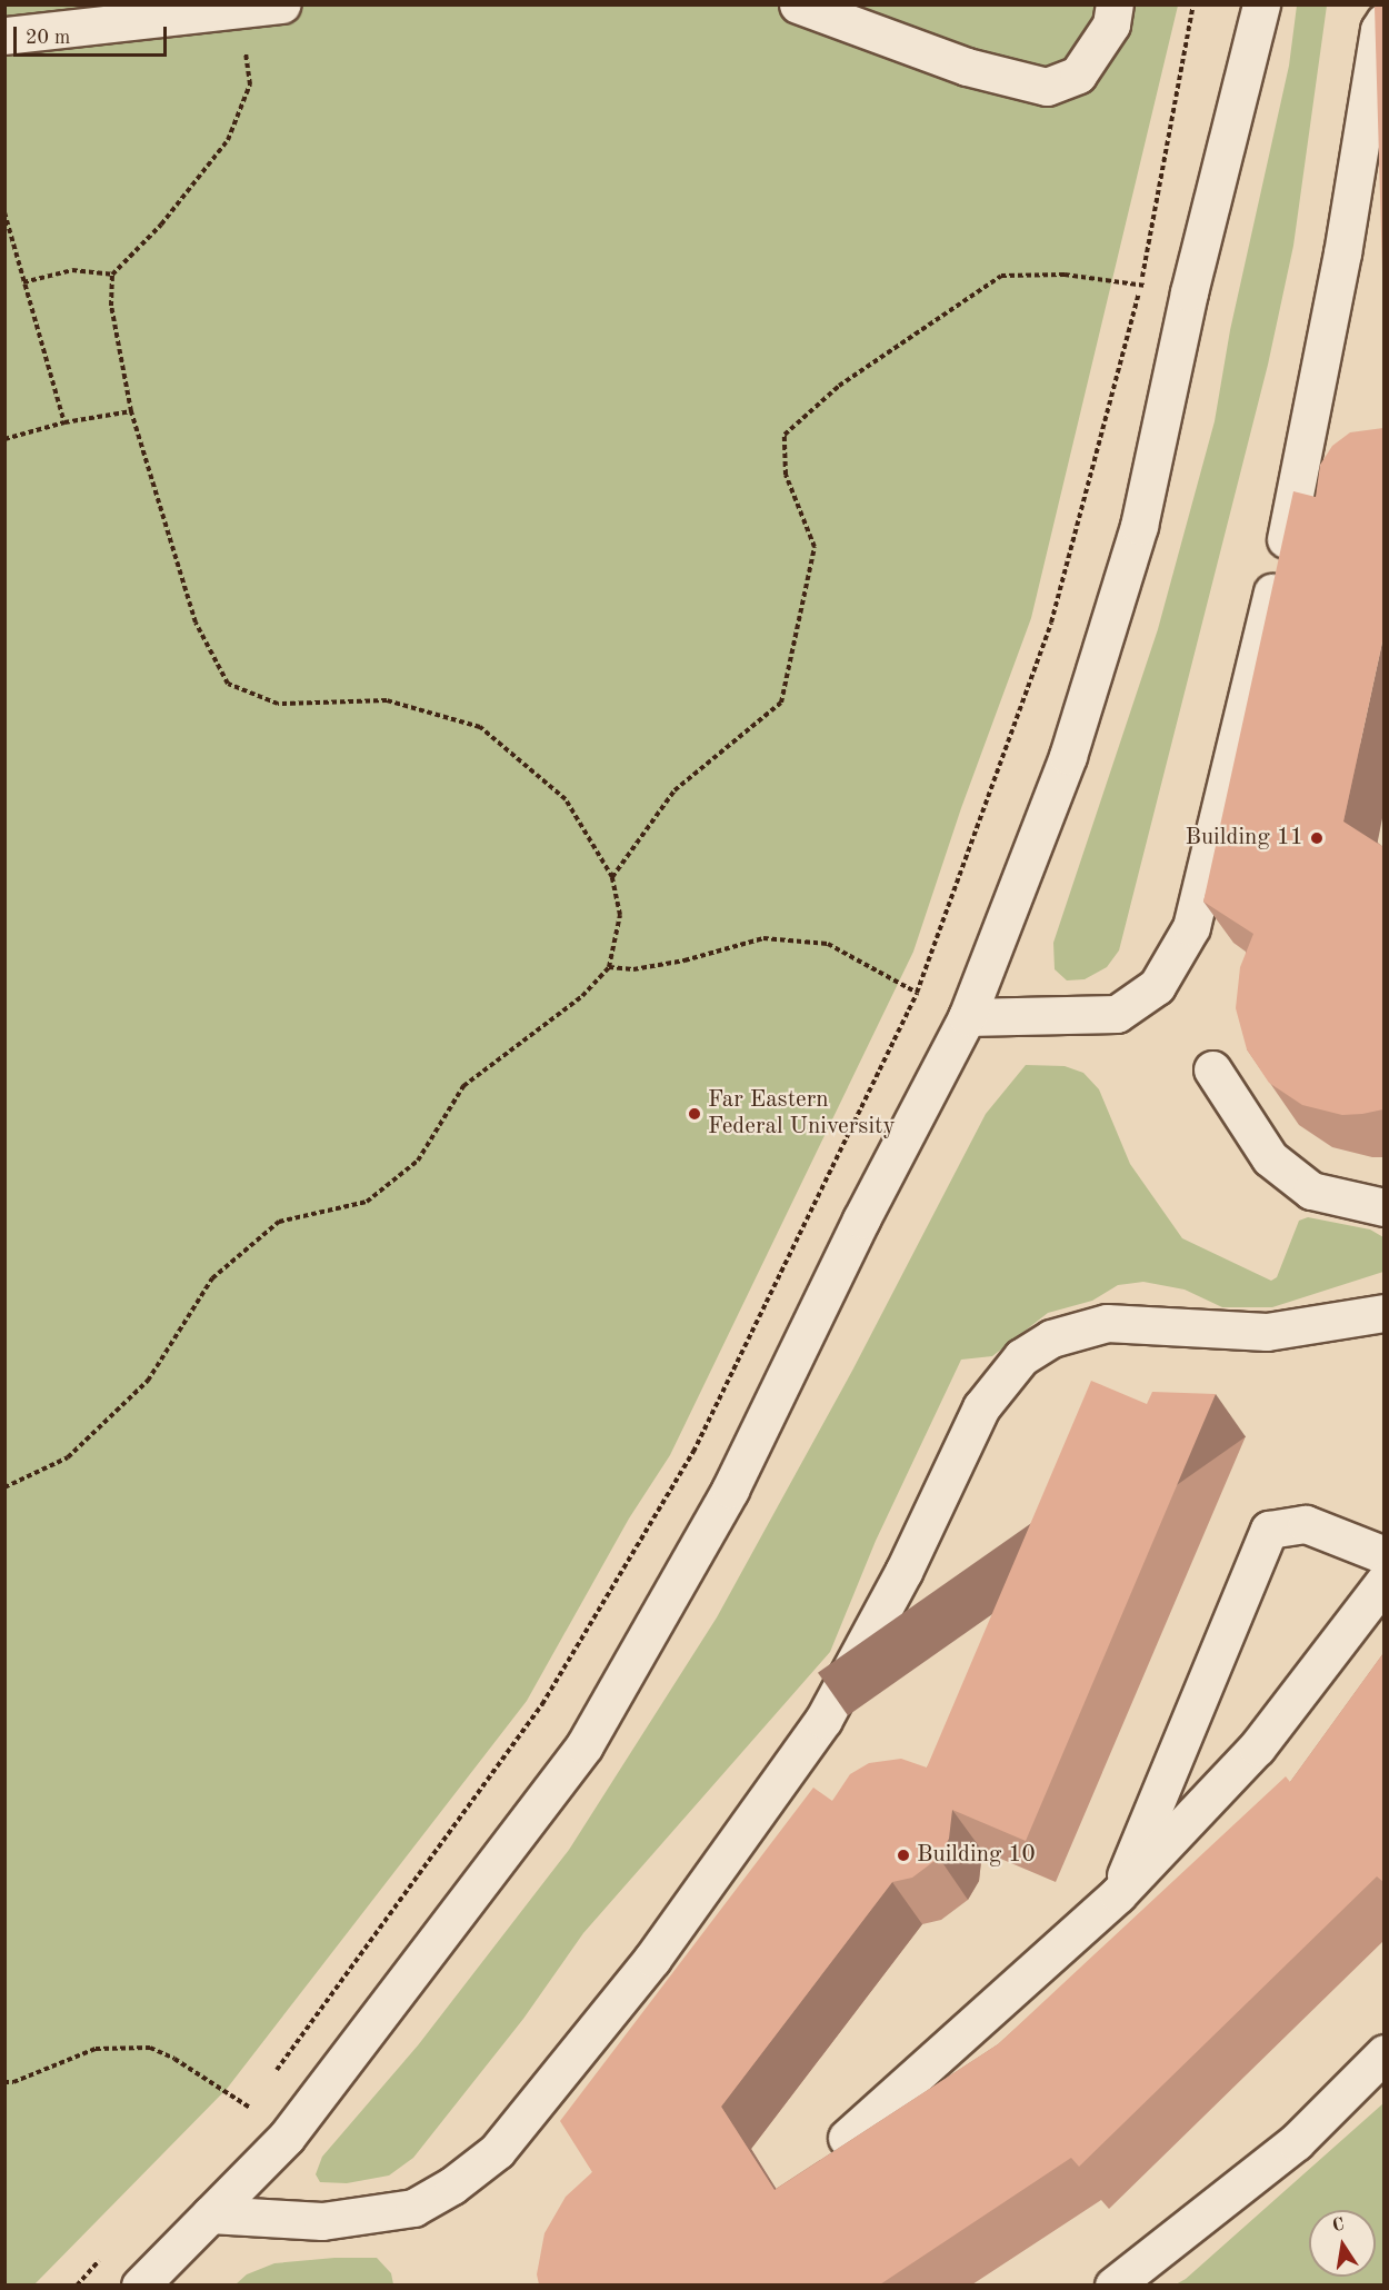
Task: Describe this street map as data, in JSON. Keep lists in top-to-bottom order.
{
  "places": ["Building 11", "Far Eastern Federal University", "Building 10"],
  "scale_bar": "20 m",
  "north": "top"
}
